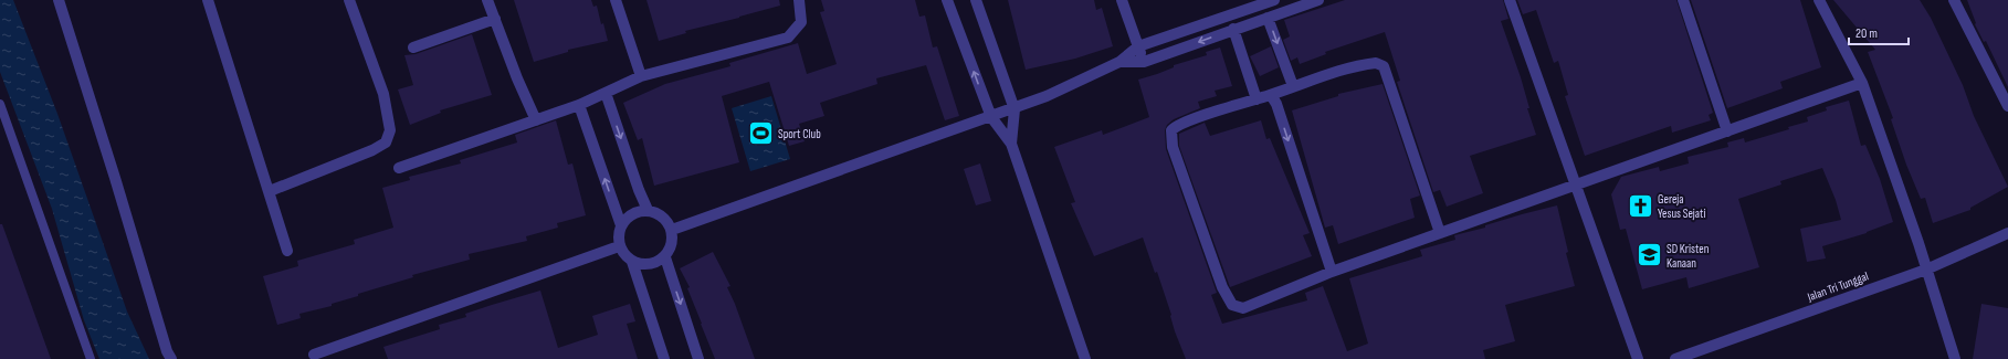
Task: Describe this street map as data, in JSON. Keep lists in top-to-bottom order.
{
  "streets": {
    "street": ["Jalan Tri Tunggal"]
  },
  "places": {
    "sports": ["Sport Club"],
    "church": ["Gereja Yesus Sejati"],
    "school or university": ["SD Kristen Kanaan"]
  },
  "scale_bar": "20 m"
}
